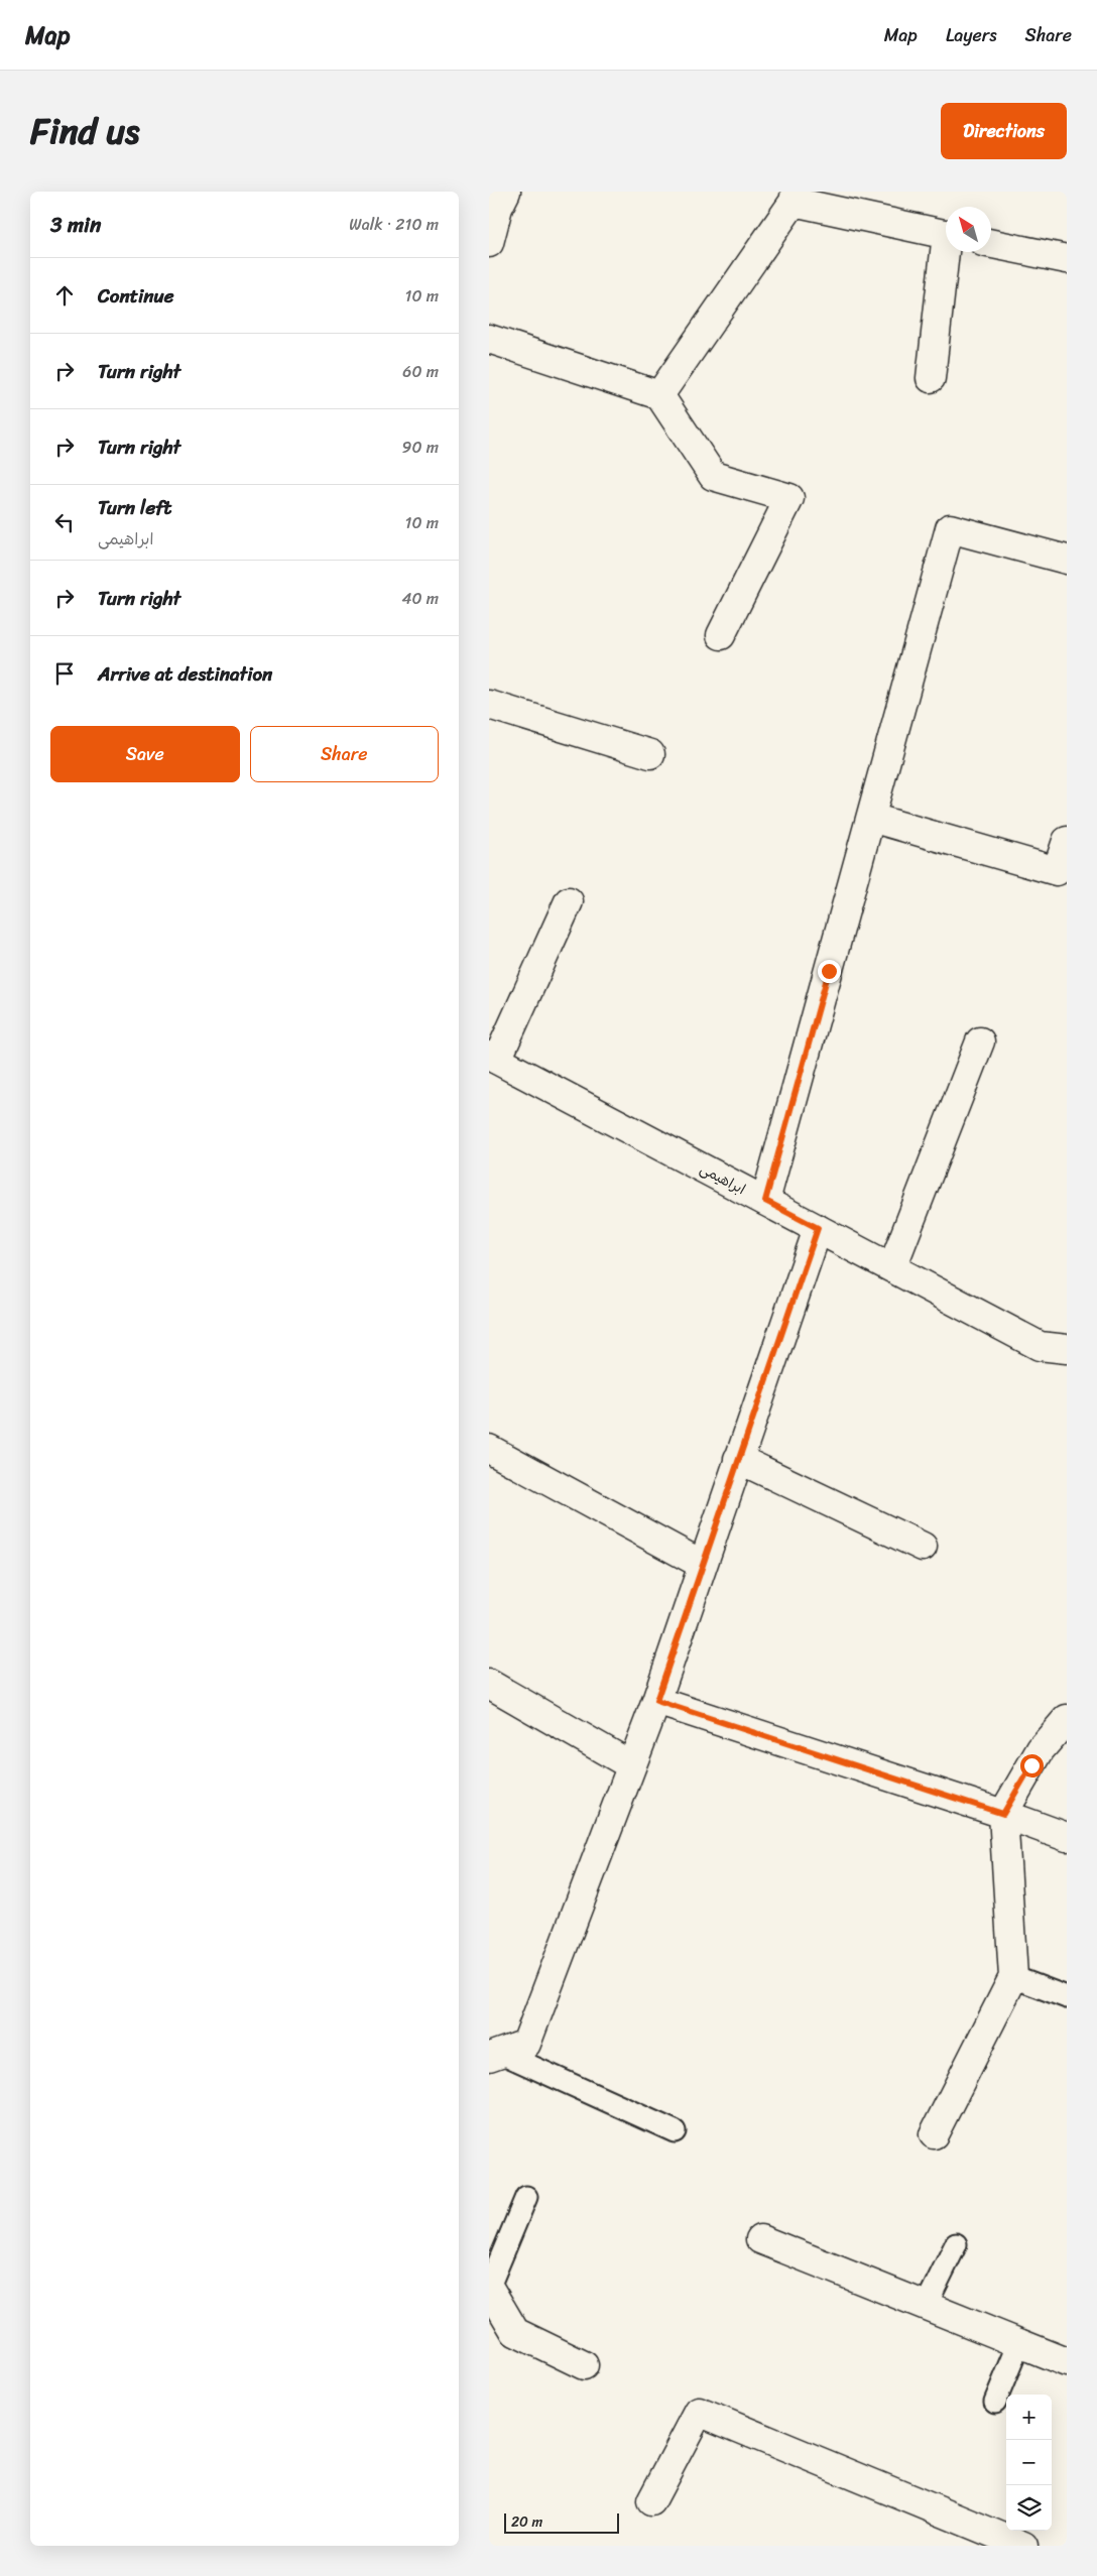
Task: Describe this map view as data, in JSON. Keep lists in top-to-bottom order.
{
  "streets": {
    "street": ["ابراهیمی"]
  },
  "scale_bar": "20 m",
  "north": "top left",
  "page": {
    "header": "Map",
    "nav": ["Map", "Layers", "Share"],
    "title": "Find us",
    "buttons": [
      "Directions",
      ["Save", "Share"]
    ],
    "heading": ["3 min", "Walk · 210 m"],
    "list": [
      ["Continue", "10 m"],
      ["Turn right", "60 m"],
      ["Turn right", "90 m"],
      ["Turn left", "ابراهیمی", "10 m"],
      ["Turn right", "40 m"],
      "Arrive at destination"
    ],
    "map_buttons": ["+", "−"],
    "scale": "20 m"
  }
}
